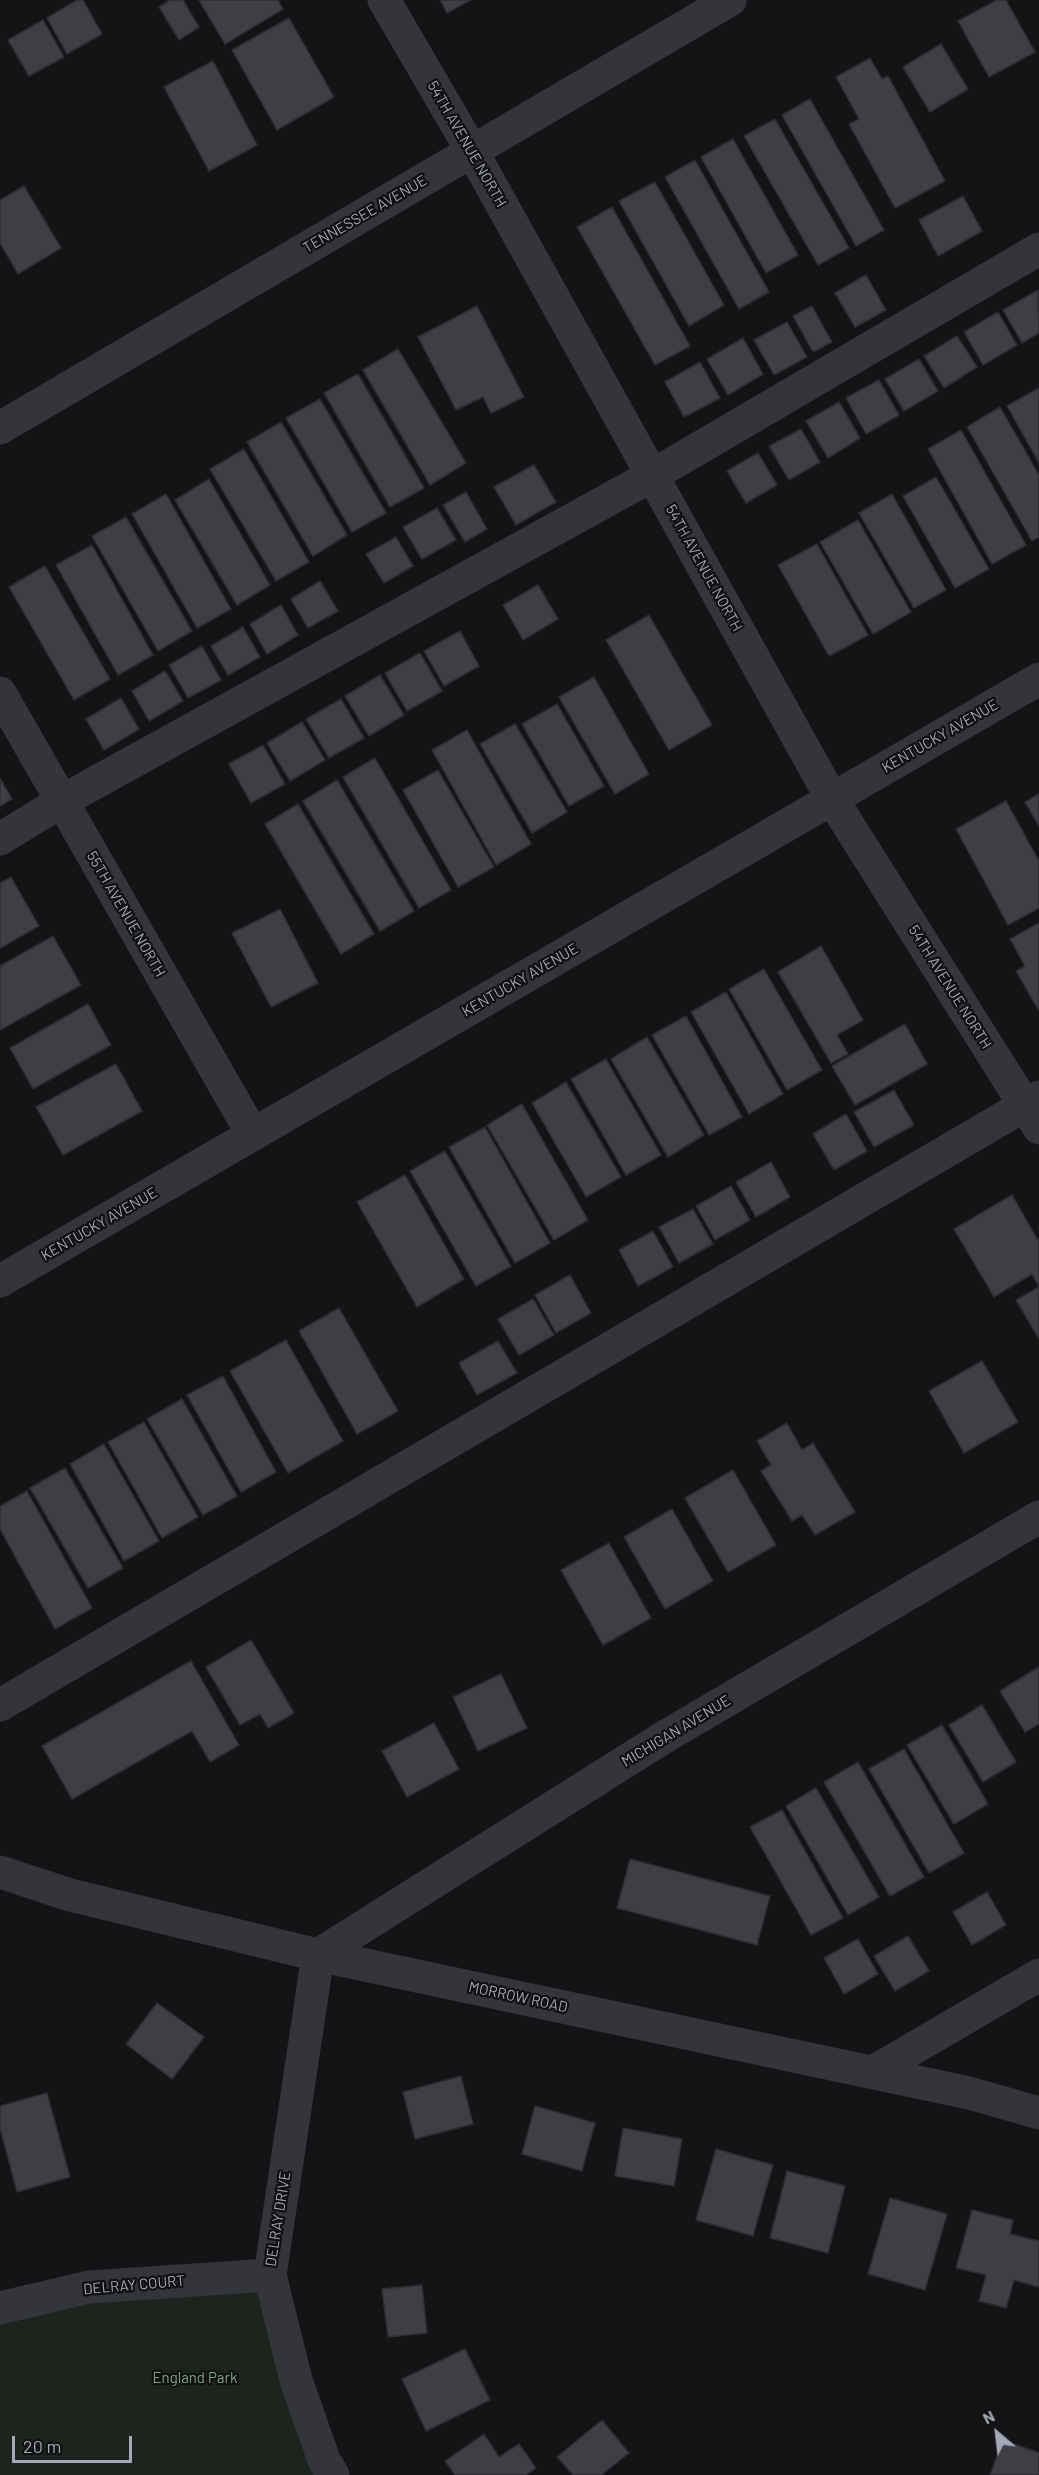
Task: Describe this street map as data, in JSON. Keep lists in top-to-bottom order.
{
  "streets": {
    "street": [
      "54TH AVENUE NORTH",
      "TENNESSEE AVENUE",
      "KENTUCKY AVENUE",
      "55TH AVENUE NORTH",
      "MICHIGAN AVENUE",
      "MORROW ROAD",
      "DELRAY DRIVE",
      "DELRAY COURT"
    ]
  },
  "crossings": [
    ["54TH AVENUE NORTH", "TENNESSEE AVENUE"],
    ["54TH AVENUE NORTH", "KENTUCKY AVENUE"],
    ["KENTUCKY AVENUE", "55TH AVENUE NORTH"],
    ["MICHIGAN AVENUE", "MORROW ROAD"],
    ["MICHIGAN AVENUE", "DELRAY DRIVE"],
    ["MORROW ROAD", "DELRAY DRIVE"],
    ["DELRAY DRIVE", "DELRAY COURT"]
  ],
  "parks": ["England Park"],
  "scale_bar": "20 m",
  "north": "top left"
}
